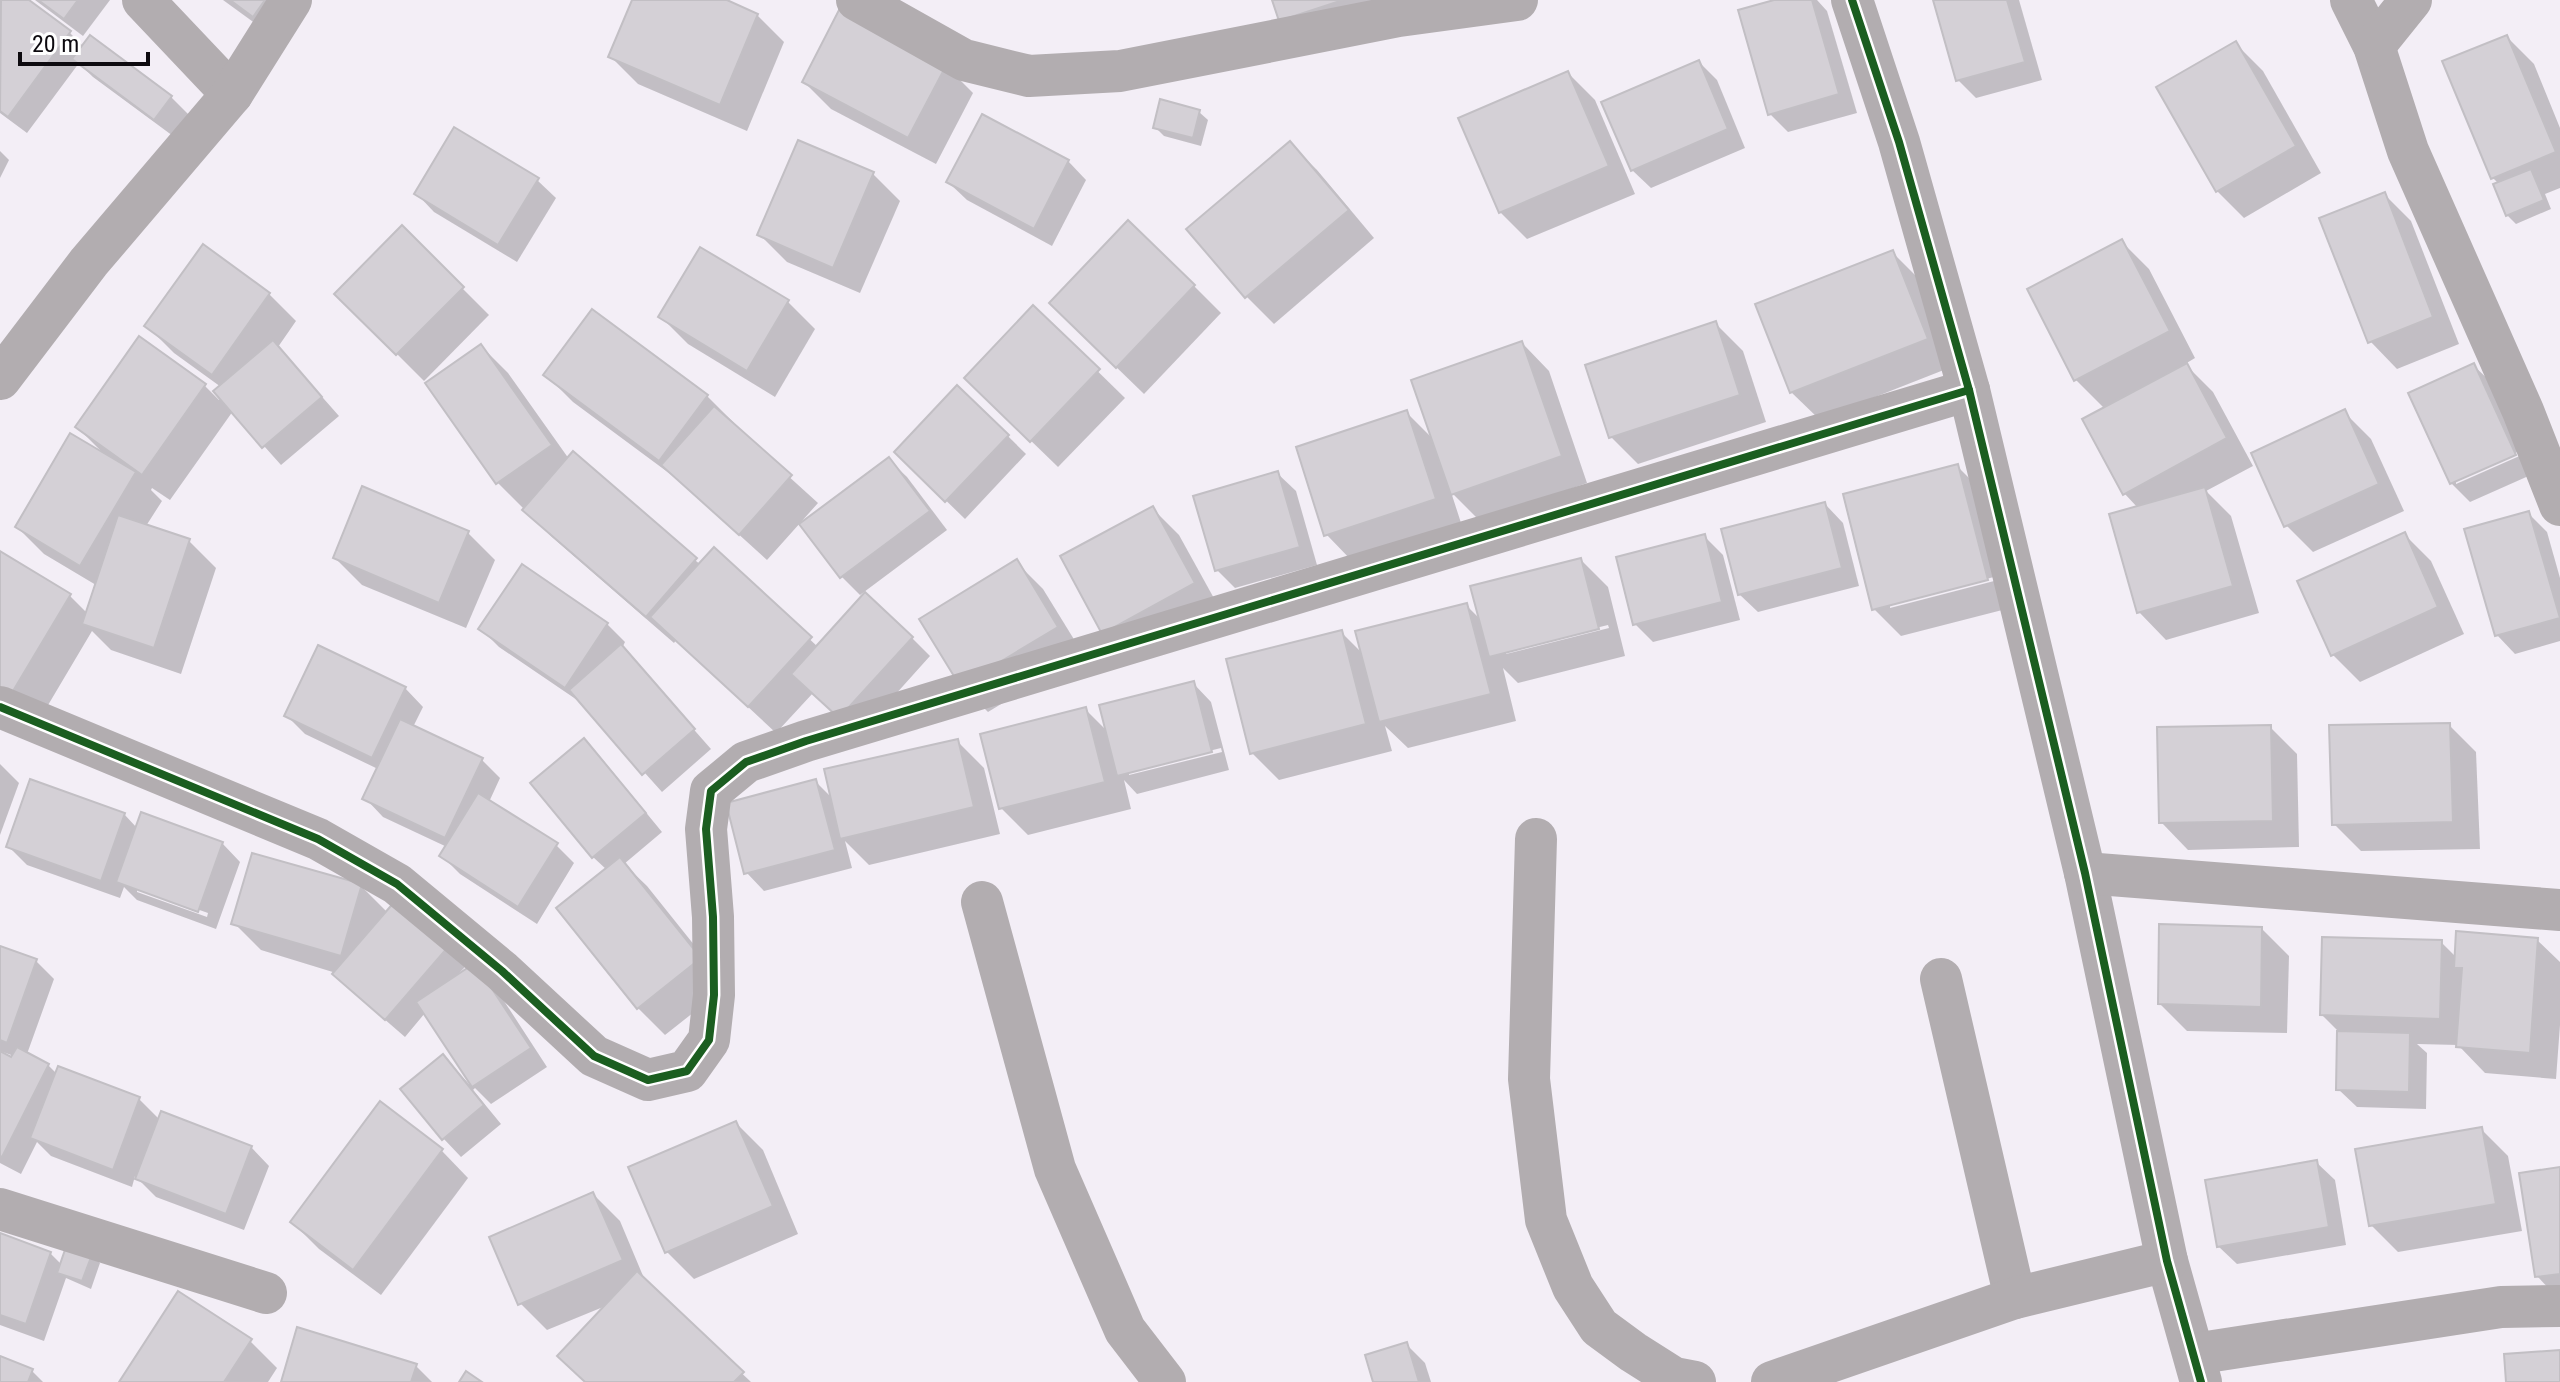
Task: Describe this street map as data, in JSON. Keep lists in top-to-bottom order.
{
  "scale_bar": "20 m"
}
